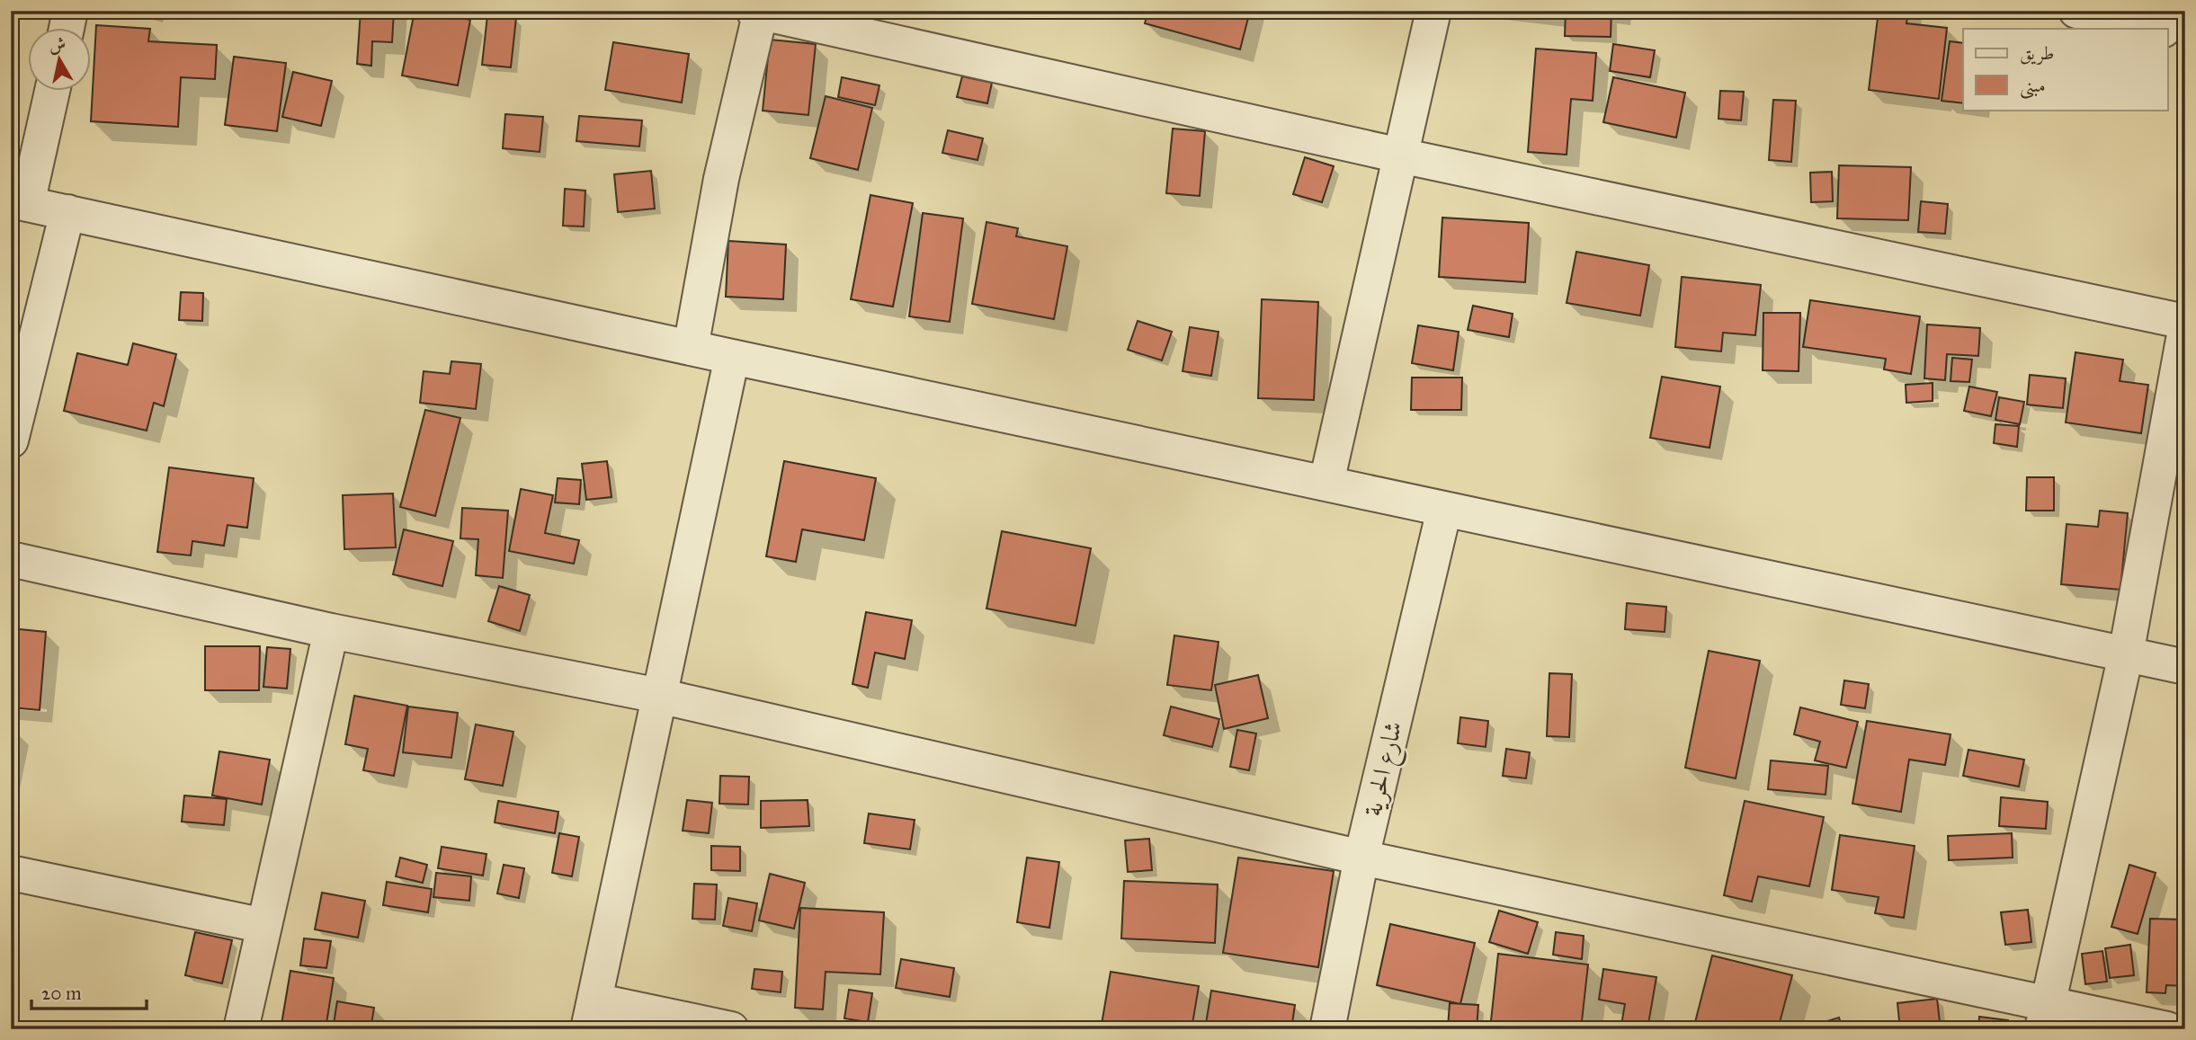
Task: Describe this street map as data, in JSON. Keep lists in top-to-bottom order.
{
  "streets": {
    "street": ["شارع الحرية"]
  },
  "legend": ["طريق", "مبنى"],
  "scale_bar": "20 m",
  "north": "top"
}
